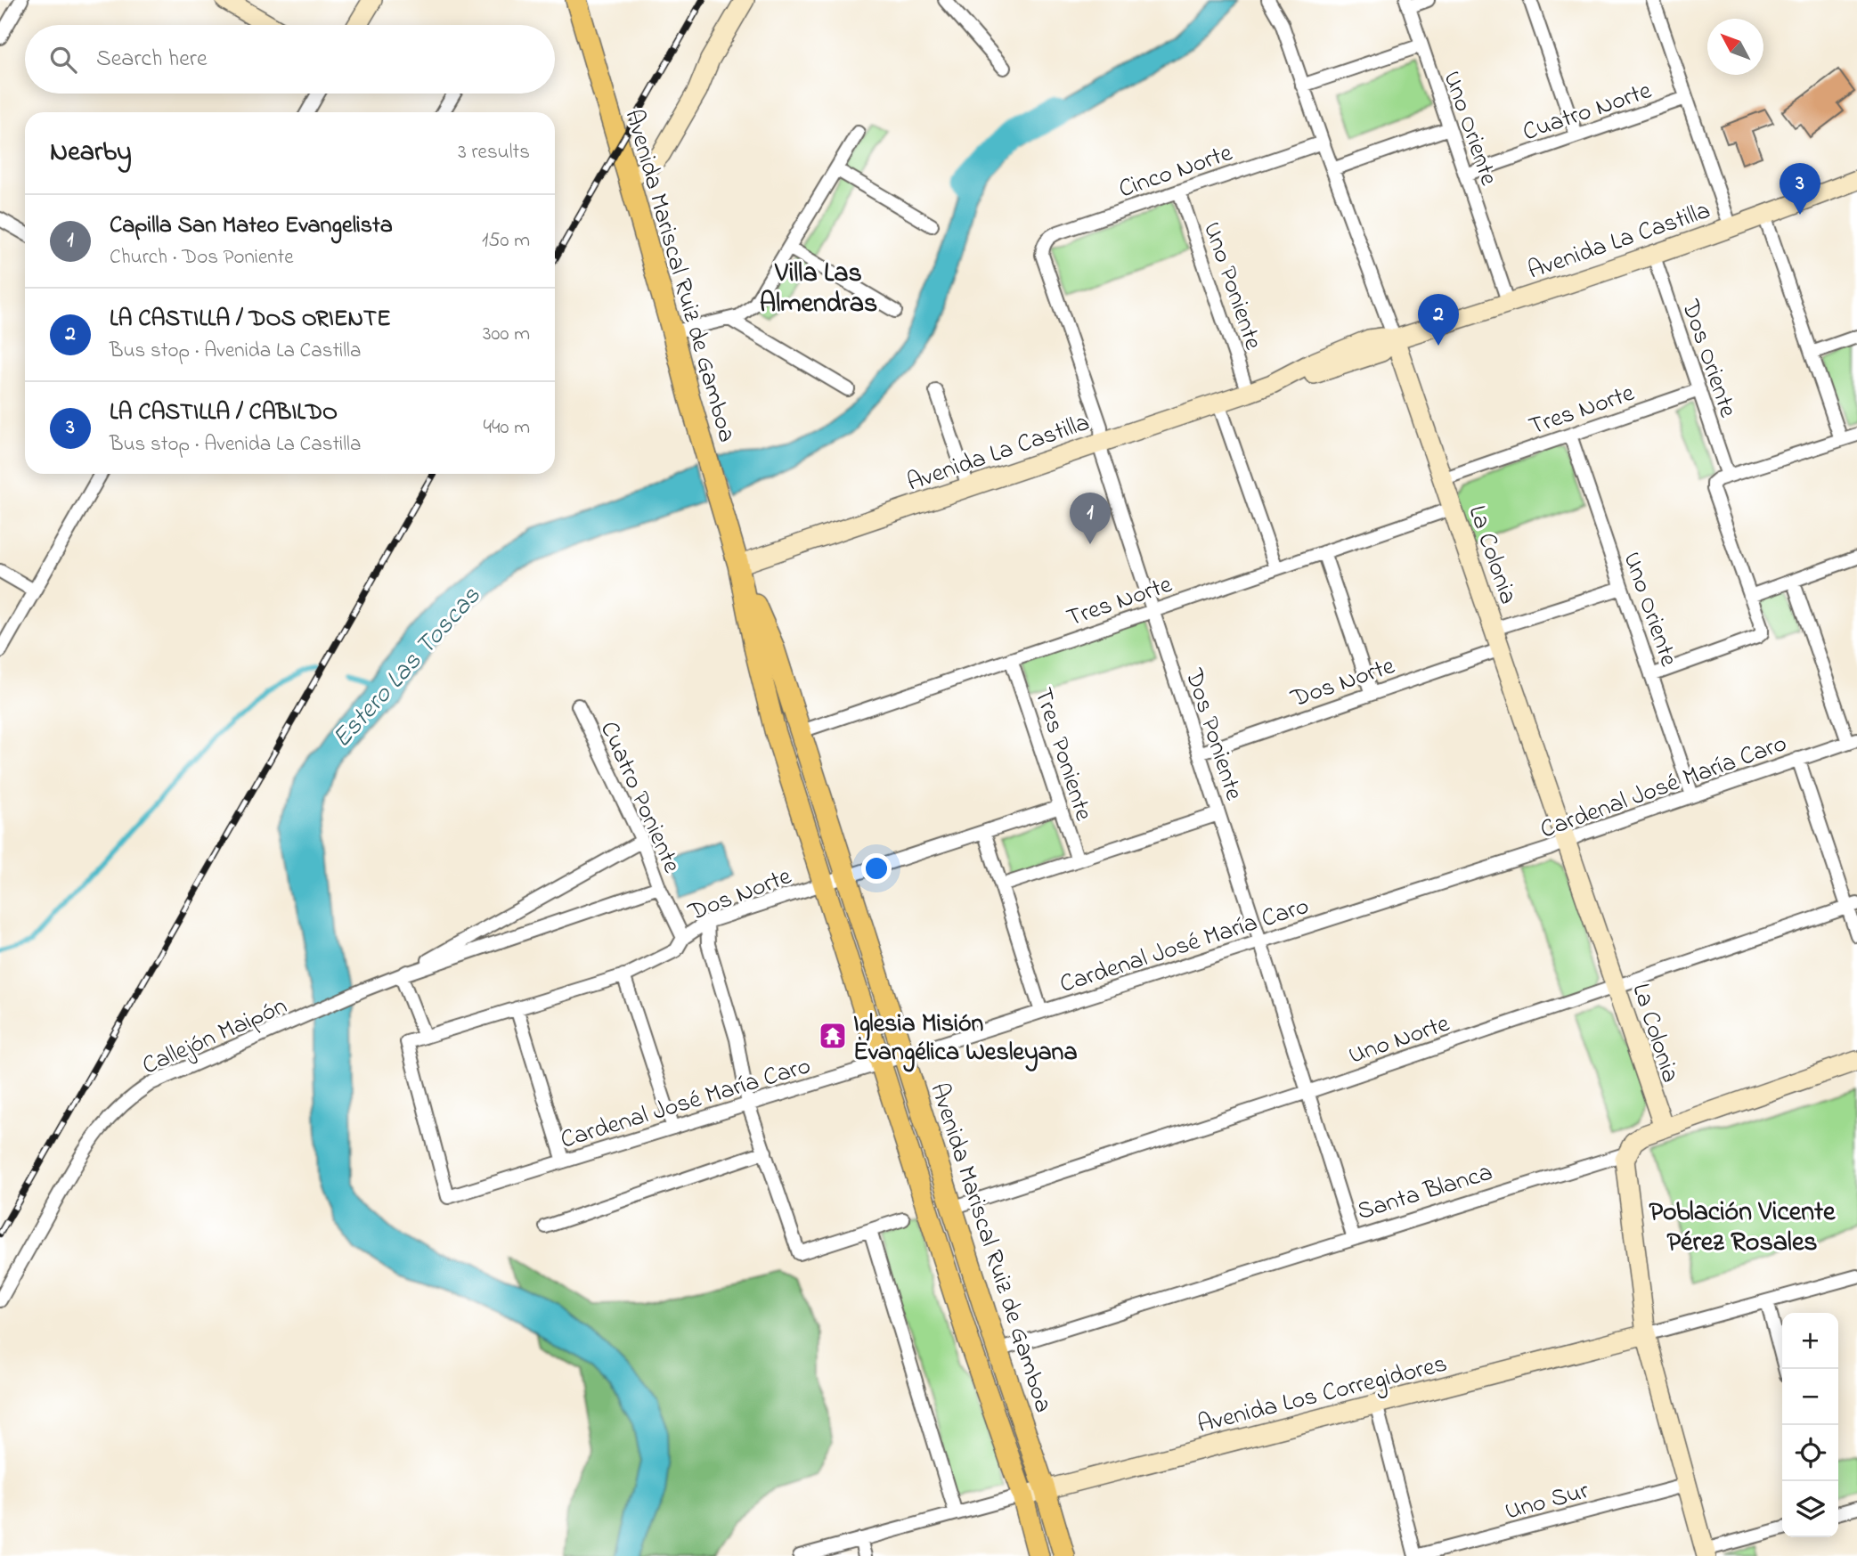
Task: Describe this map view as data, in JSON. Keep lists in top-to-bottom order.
{
  "streets": {
    "main road": ["Avenida Mariscal Ruiz de Gamboa"],
    "street": [
      "Cuatro Norte",
      "Uno Oriente",
      "Cinco Norte",
      "Avenida La Castilla",
      "Uno Poniente",
      "Dos Oriente",
      "Tres Norte",
      "La Colonia",
      "Dos Norte",
      "Dos Poniente",
      "Tres Poniente",
      "Cardenal José María Caro",
      "Cuatro Poniente",
      "Callejón Maipón",
      "Uno Norte",
      "Santa Blanca",
      "Avenida Los Corregidores",
      "Uno Sur"
    ]
  },
  "crossings": [
    ["Cuatro Norte", "Uno Oriente"],
    ["Uno Oriente", "Avenida La Castilla"],
    ["Uno Oriente", "Tres Norte"],
    ["Uno Oriente", "Cardenal José María Caro"],
    ["Cinco Norte", "Uno Poniente"],
    ["Cinco Norte", "La Colonia"],
    ["Cinco Norte", "Dos Poniente"],
    ["Avenida La Castilla", "Avenida Mariscal Ruiz de Gamboa"],
    ["Avenida La Castilla", "Uno Poniente"],
    ["Avenida La Castilla", "Dos Oriente"],
    ["Avenida La Castilla", "La Colonia"],
    ["Avenida La Castilla", "Dos Poniente"],
    ["Avenida Mariscal Ruiz de Gamboa", "Tres Norte"],
    ["Avenida Mariscal Ruiz de Gamboa", "Dos Norte"],
    ["Avenida Mariscal Ruiz de Gamboa", "Cardenal José María Caro"],
    ["Avenida Mariscal Ruiz de Gamboa", "Uno Norte"],
    ["Avenida Mariscal Ruiz de Gamboa", "Santa Blanca"],
    ["Avenida Mariscal Ruiz de Gamboa", "Avenida Los Corregidores"],
    ["Dos Oriente", "Tres Norte"],
    ["Tres Norte", "La Colonia"],
    ["Tres Norte", "Dos Poniente"],
    ["Tres Norte", "Tres Poniente"],
    ["La Colonia", "Dos Norte"],
    ["La Colonia", "Cardenal José María Caro"],
    ["La Colonia", "Uno Norte"],
    ["La Colonia", "Santa Blanca"],
    ["Dos Norte", "Dos Poniente"],
    ["Dos Norte", "Tres Poniente"],
    ["Dos Norte", "Cardenal José María Caro"],
    ["Dos Norte", "Cuatro Poniente"],
    ["Dos Poniente", "Cardenal José María Caro"],
    ["Dos Poniente", "Uno Norte"],
    ["Dos Poniente", "Santa Blanca"],
    ["Cuatro Poniente", "Callejón Maipón"]
  ],
  "districts": ["Villa Las Almendras", "Población Vicente Pérez Rosales"],
  "water": ["Estero Las Toscas"],
  "places": {
    "temple": ["Iglesia Misión Evangélica Wesleyana"]
  },
  "north": "top left",
  "page": {
    "search": "Search here",
    "heading": ["Nearby", "3 results"],
    "pins": ["3", "2", "1"],
    "list": [
      {
        "mark": "1",
        "name": "Capilla San Mateo Evangelista",
        "note": "Church · Dos Poniente",
        "value": "150 m"
      },
      {
        "mark": "2",
        "name": "LA CASTILLA / DOS ORIENTE",
        "note": "Bus stop · Avenida La Castilla",
        "value": "300 m"
      },
      {
        "mark": "3",
        "name": "LA CASTILLA / CABILDO",
        "note": "Bus stop · Avenida La Castilla",
        "value": "440 m"
      }
    ],
    "map_buttons": ["+", "−"]
  }
}
